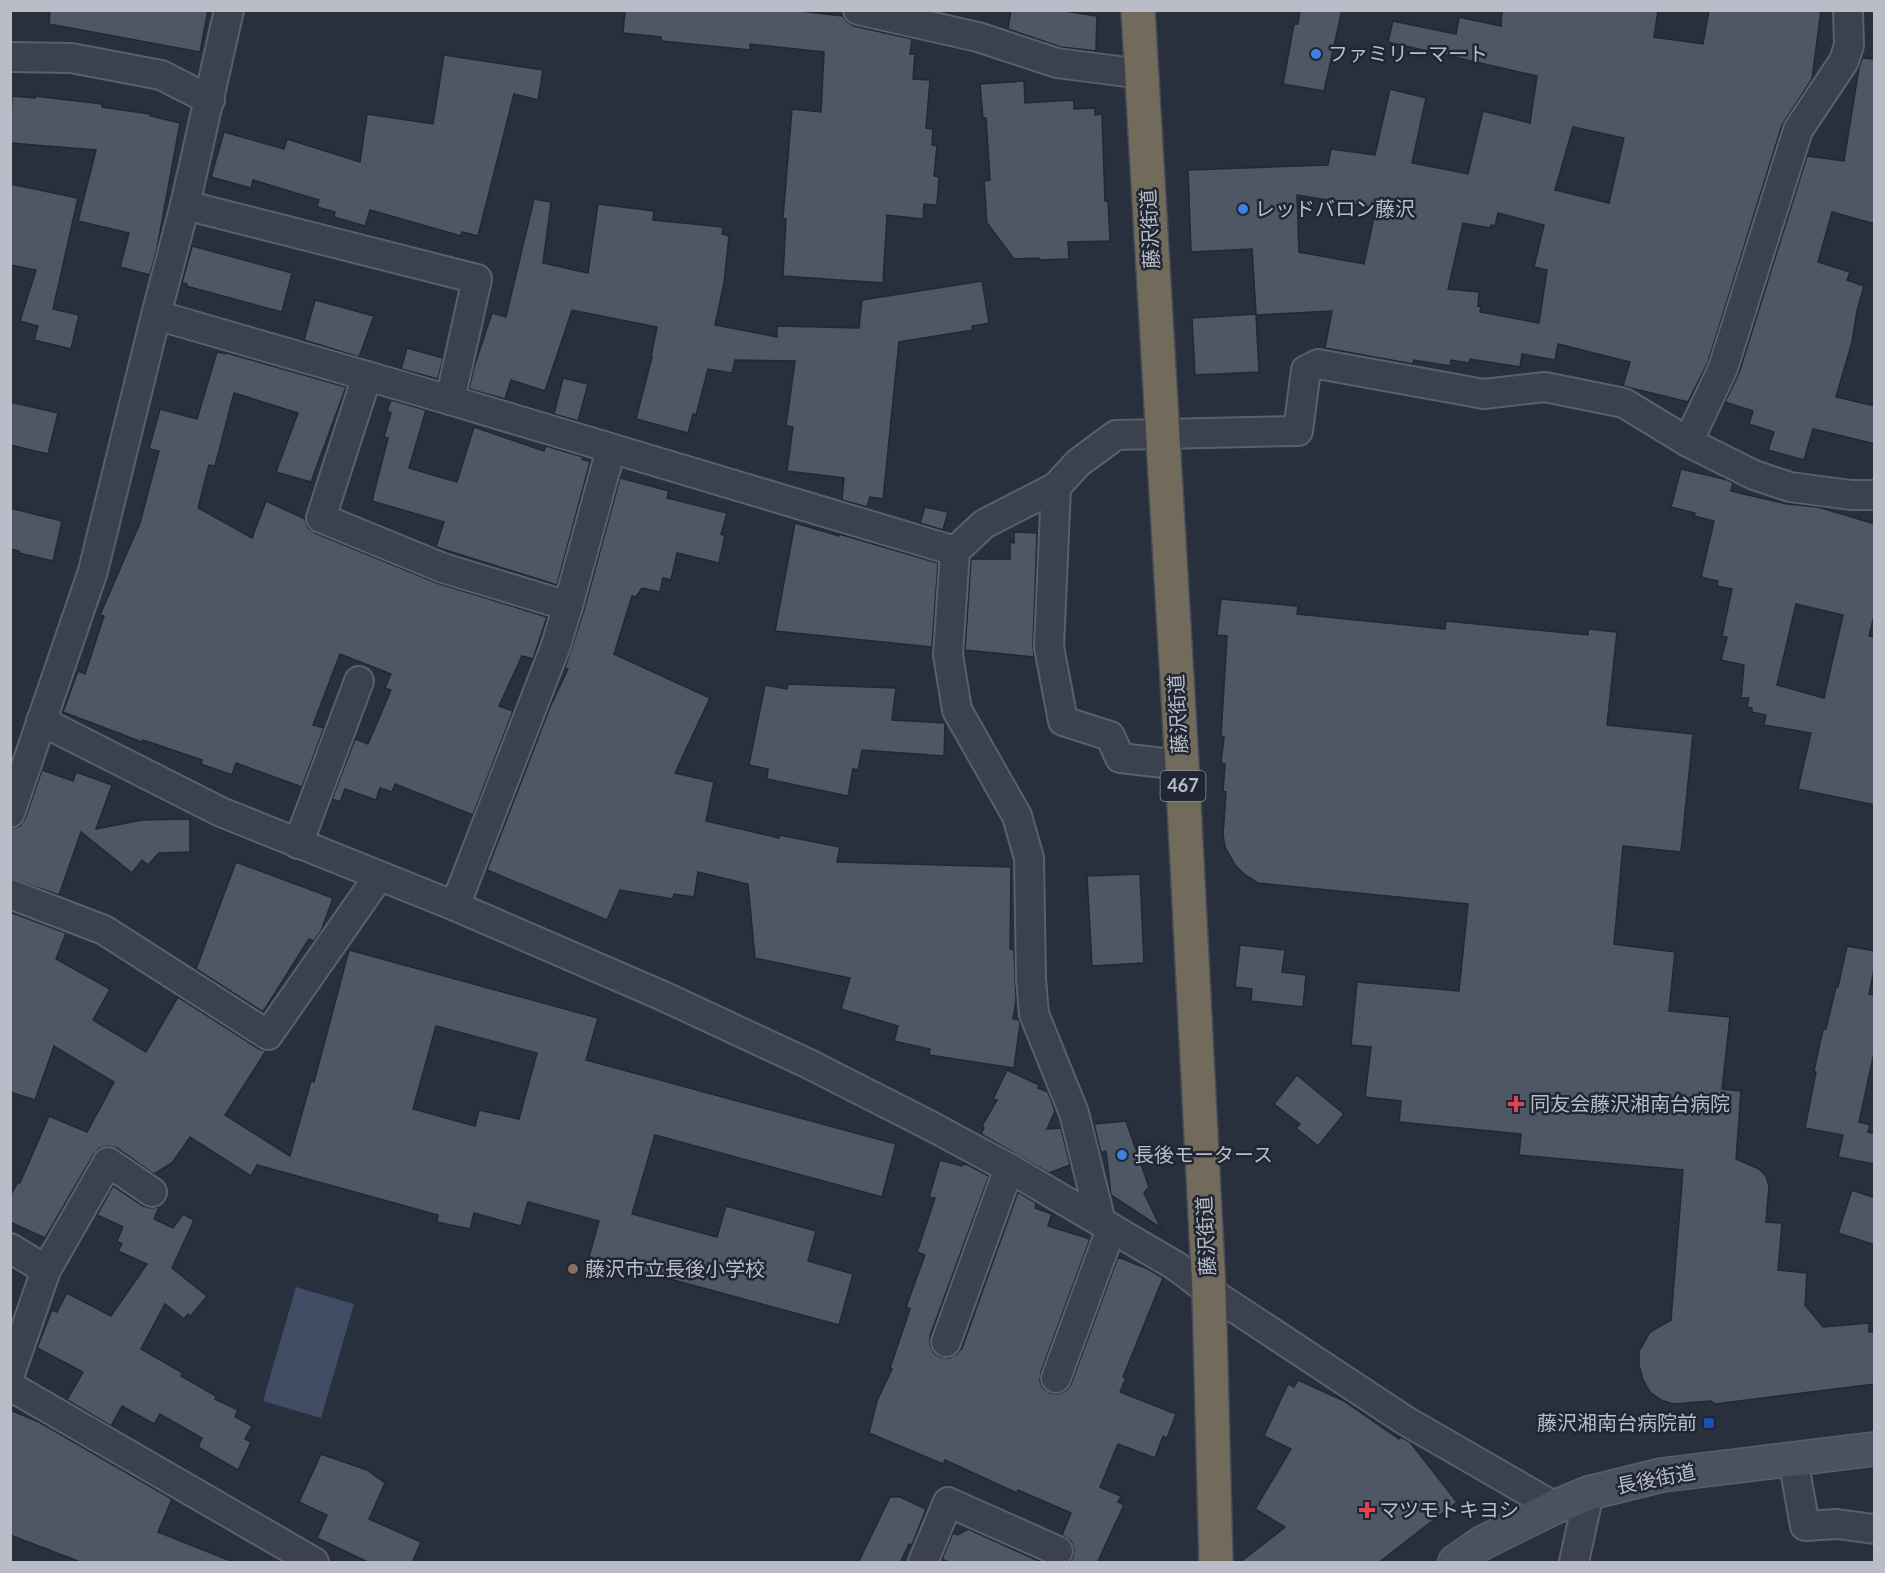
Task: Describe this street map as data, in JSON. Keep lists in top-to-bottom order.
{
  "streets": {
    "highway": ["藤沢街道", "467"],
    "street": ["長後街道"]
  },
  "places": {
    "other": [
      "ファミリーマート",
      "レッドバロン藤沢",
      "長後モータース",
      "藤沢市立長後小学校"
    ],
    "health": ["同友会藤沢湘南台病院", "マツモトキヨシ"],
    "transit": ["藤沢湘南台病院前"]
  }
}
